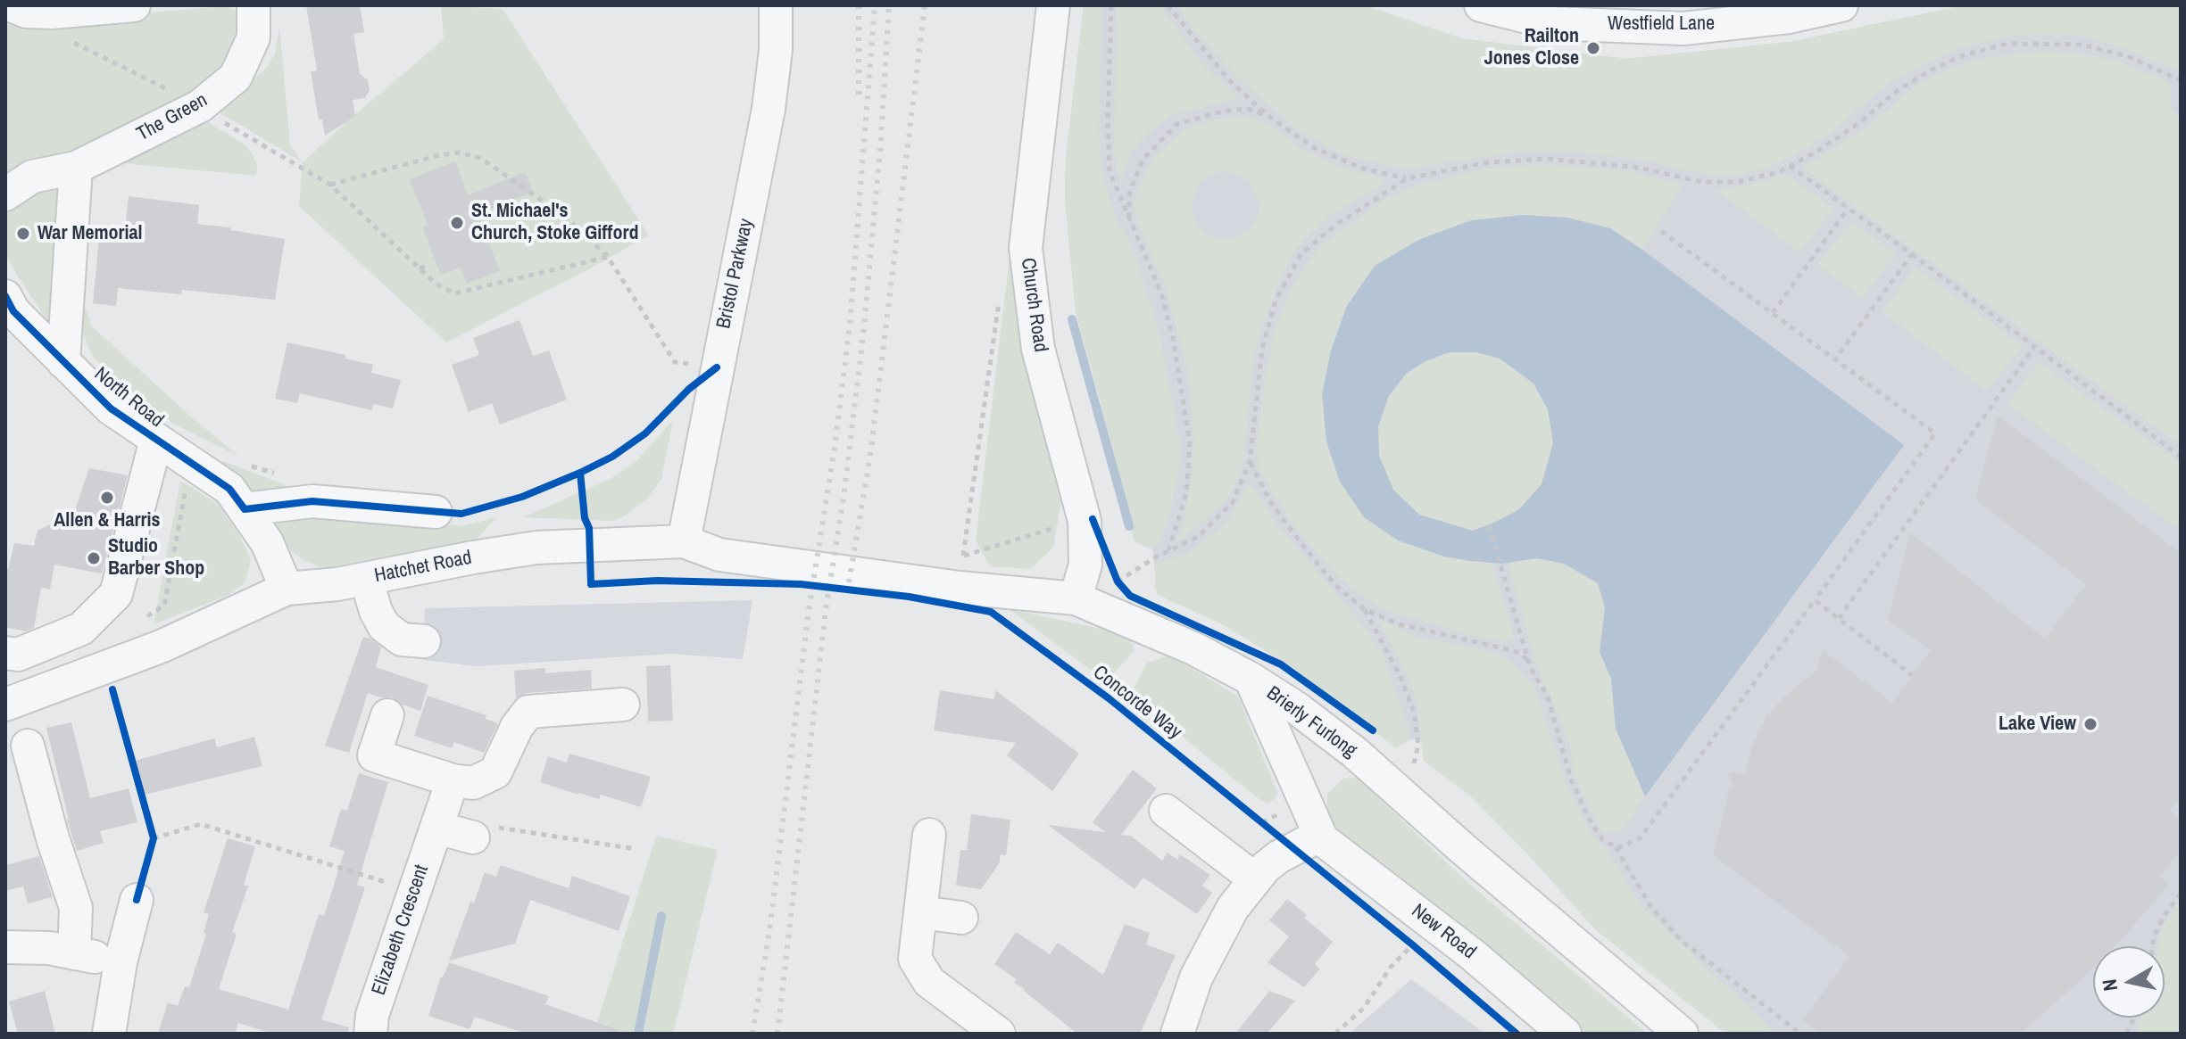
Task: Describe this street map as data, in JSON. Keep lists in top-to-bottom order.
{
  "streets": {
    "street": [
      "Westfield Lane",
      "The Green",
      "Bristol Parkway",
      "Church Road",
      "North Road",
      "Hatchet Road",
      "Brierly Furlong",
      "Elizabeth Crescent",
      "New Road"
    ],
    "cycle path": ["Concorde Way"]
  },
  "crossings": [
    ["Bristol Parkway", "Hatchet Road"],
    ["Church Road", "Brierly Furlong"],
    ["North Road", "Hatchet Road"],
    ["Hatchet Road", "Brierly Furlong"],
    ["Brierly Furlong", "New Road"]
  ],
  "places": [
    "Railton Jones Close",
    "St. Michael's Church, Stoke Gifford",
    "War Memorial",
    "Allen & Harris",
    "Studio Barber Shop",
    "Lake View"
  ],
  "north": "left"
}
